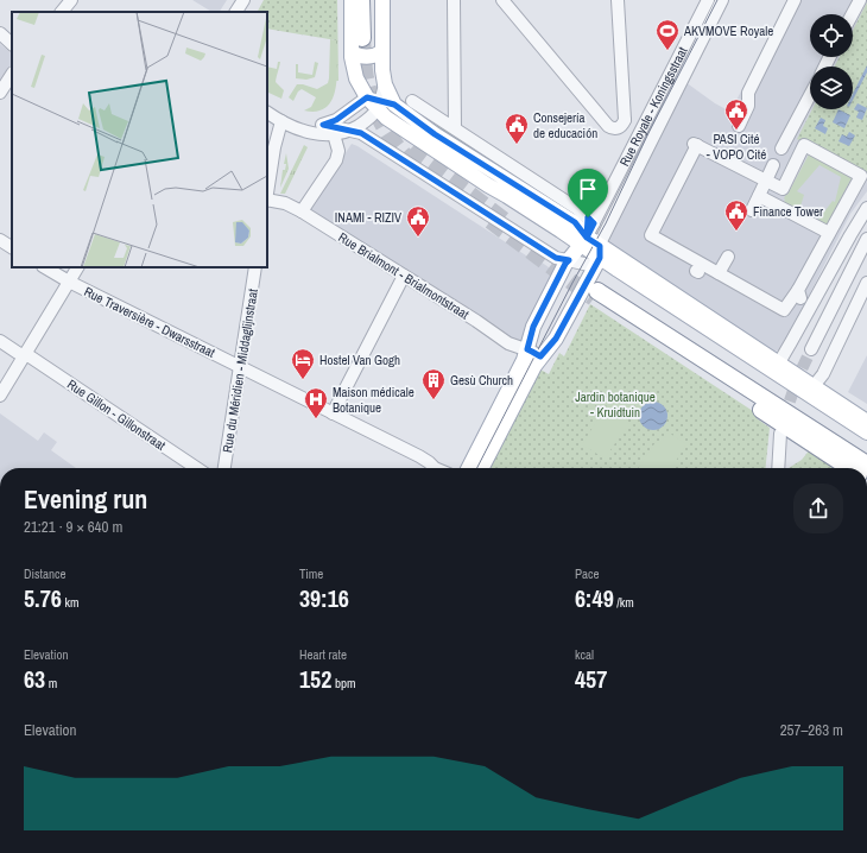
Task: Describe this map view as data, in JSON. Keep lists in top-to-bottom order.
{
  "streets": {
    "main road": ["Rue Royale - Koningsstraat"],
    "street": [
      "Rue Brialmont - Brialmontstraat",
      "Rue Traversière - Dwarsstraat",
      "Rue du Méridien - Middaglijnstraat",
      "Rue Gillon - Gillonstraat"
    ]
  },
  "crossings": [
    ["Rue Royale - Koningsstraat", "Rue Brialmont - Brialmontstraat"],
    ["Rue Traversière - Dwarsstraat", "Rue du Méridien - Middaglijnstraat"]
  ],
  "parks": ["Jardin botanique - Kruidtuin"],
  "places": {
    "sports": ["AKVMOVE Royale"],
    "public building": [
      "PASI Cité - VOPO Cité",
      "Consejería de educación",
      "Finance Tower",
      "INAMI - RIZIV"
    ],
    "hotel": ["Hostel Van Gogh"],
    "building": ["Gesù Church"],
    "hospital": ["Maison médicale Botanique"]
  },
  "page": {
    "heading": ["Evening run", "21:21 · 9 × 640 m"],
    "stats": [
      ["Distance", "5.76 km"],
      ["Time", "39:16"],
      ["Pace", "6:49 /km"],
      ["Elevation", "63 m"],
      ["Heart rate", "152 bpm"],
      ["kcal", "457"]
    ],
    "chart": ["Elevation", "257–263 m"]
  }
}
